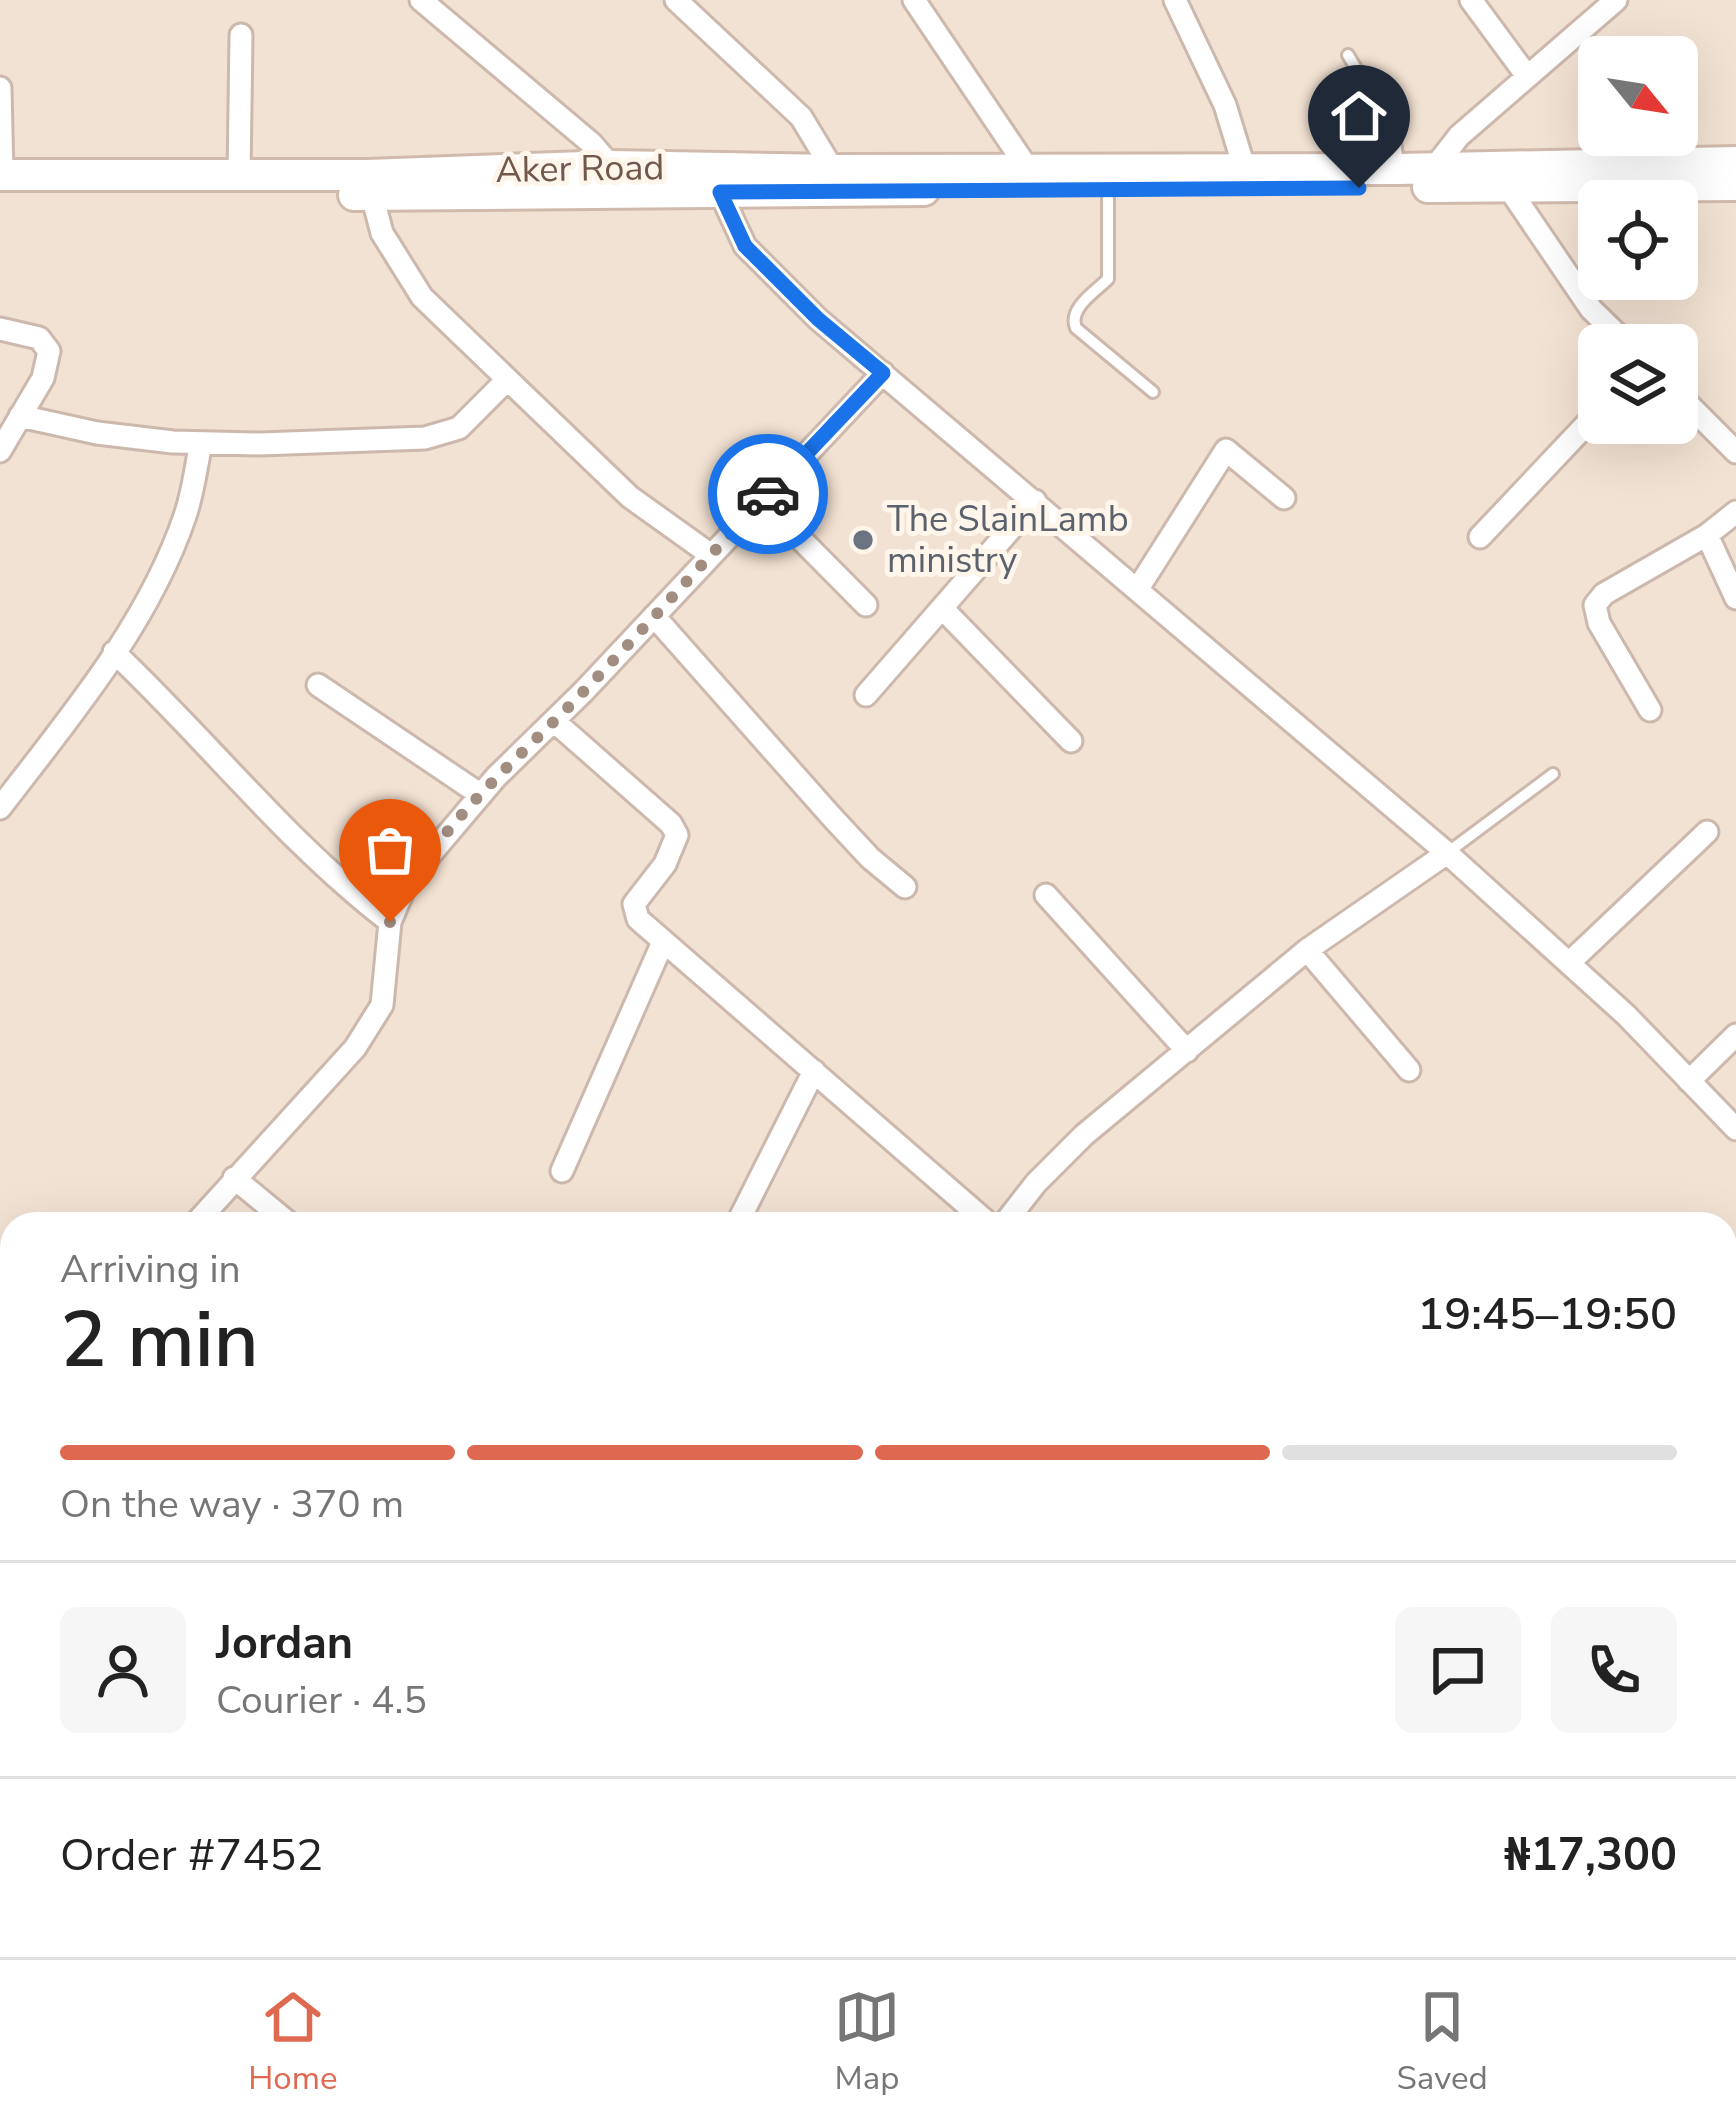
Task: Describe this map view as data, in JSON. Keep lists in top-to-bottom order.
{
  "streets": {
    "street": ["Aker Road"]
  },
  "places": ["The SlainLamb ministry"],
  "north": "bottom right",
  "page": {
    "heading": ["2 min", "Arriving in", "19:45–19:50"],
    "panel": [
      "Jordan",
      "Courier · 4.5",
      "Order #7452",
      "₦17,300"
    ],
    "bar": "On the way · 370 m",
    "tabs": ["Home", "Map", "Saved"]
  }
}
